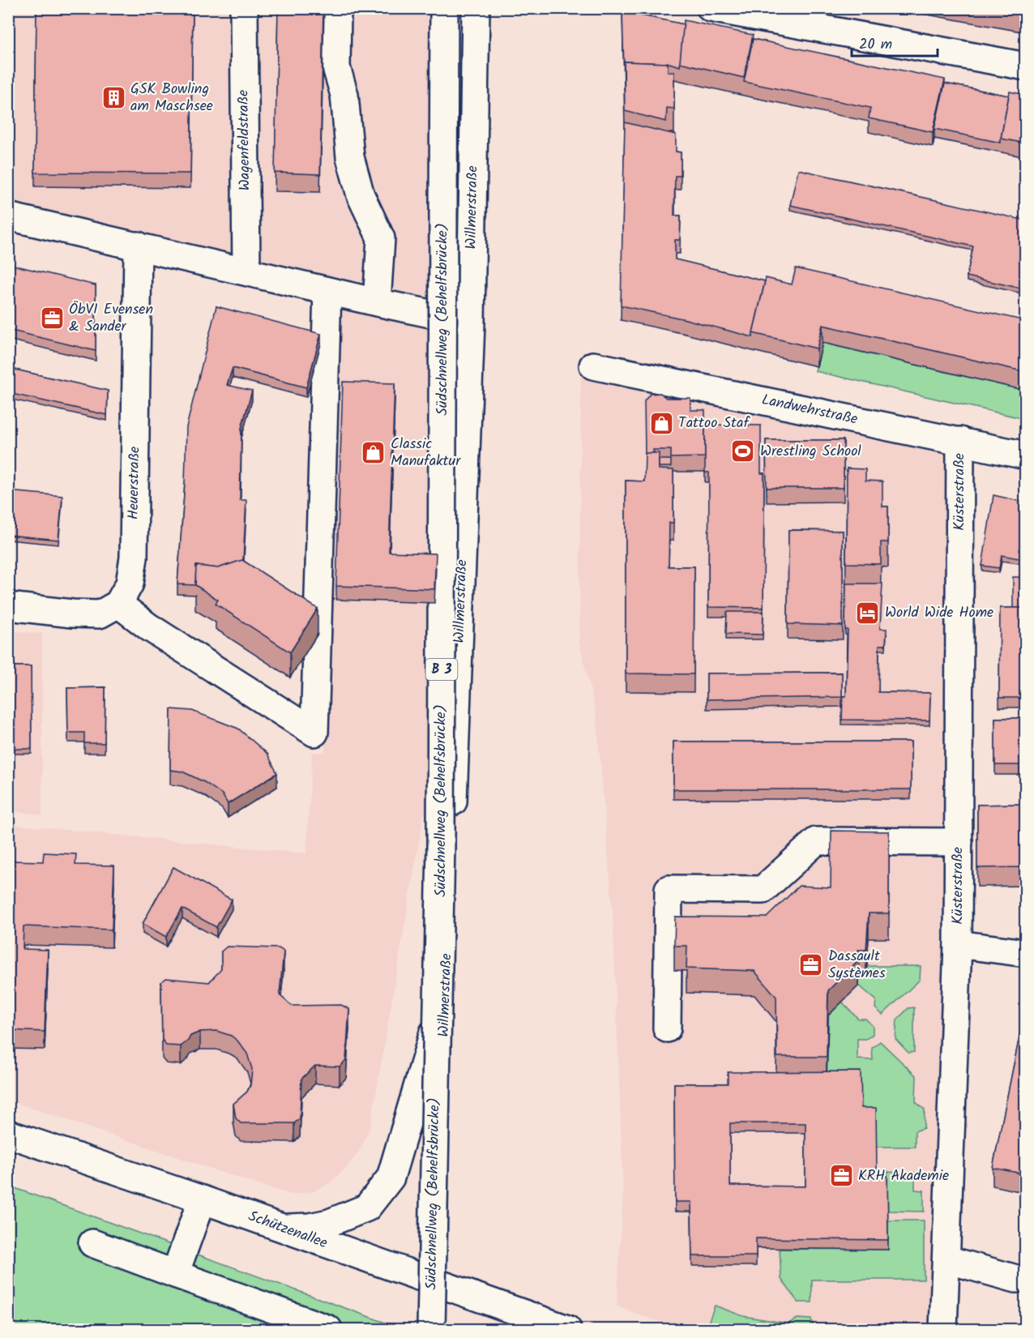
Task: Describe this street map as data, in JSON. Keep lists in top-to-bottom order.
{
  "streets": {
    "main road": [
      "Wagenfeldstraße",
      "Willmerstraße",
      "Südschnellweg (Behelfsbrücke)",
      "Landwehrstraße",
      "Heuerstraße",
      "Küsterstraße",
      "B 3",
      "Schützenallee"
    ]
  },
  "crossings": [
    ["Willmerstraße", "Schützenallee"],
    ["Landwehrstraße", "Küsterstraße"]
  ],
  "places": {
    "building": ["GSK Bowling am Maschsee"],
    "office": ["ÖbVI Evensen & Sander", "Dassault Systèmes", "KRH Akademie"],
    "shop": ["Tattoo Staf", "Classic Manufaktur"],
    "sports": ["Wrestling School"],
    "hotel": ["World Wide Home"]
  },
  "scale_bar": "20 m"
}
